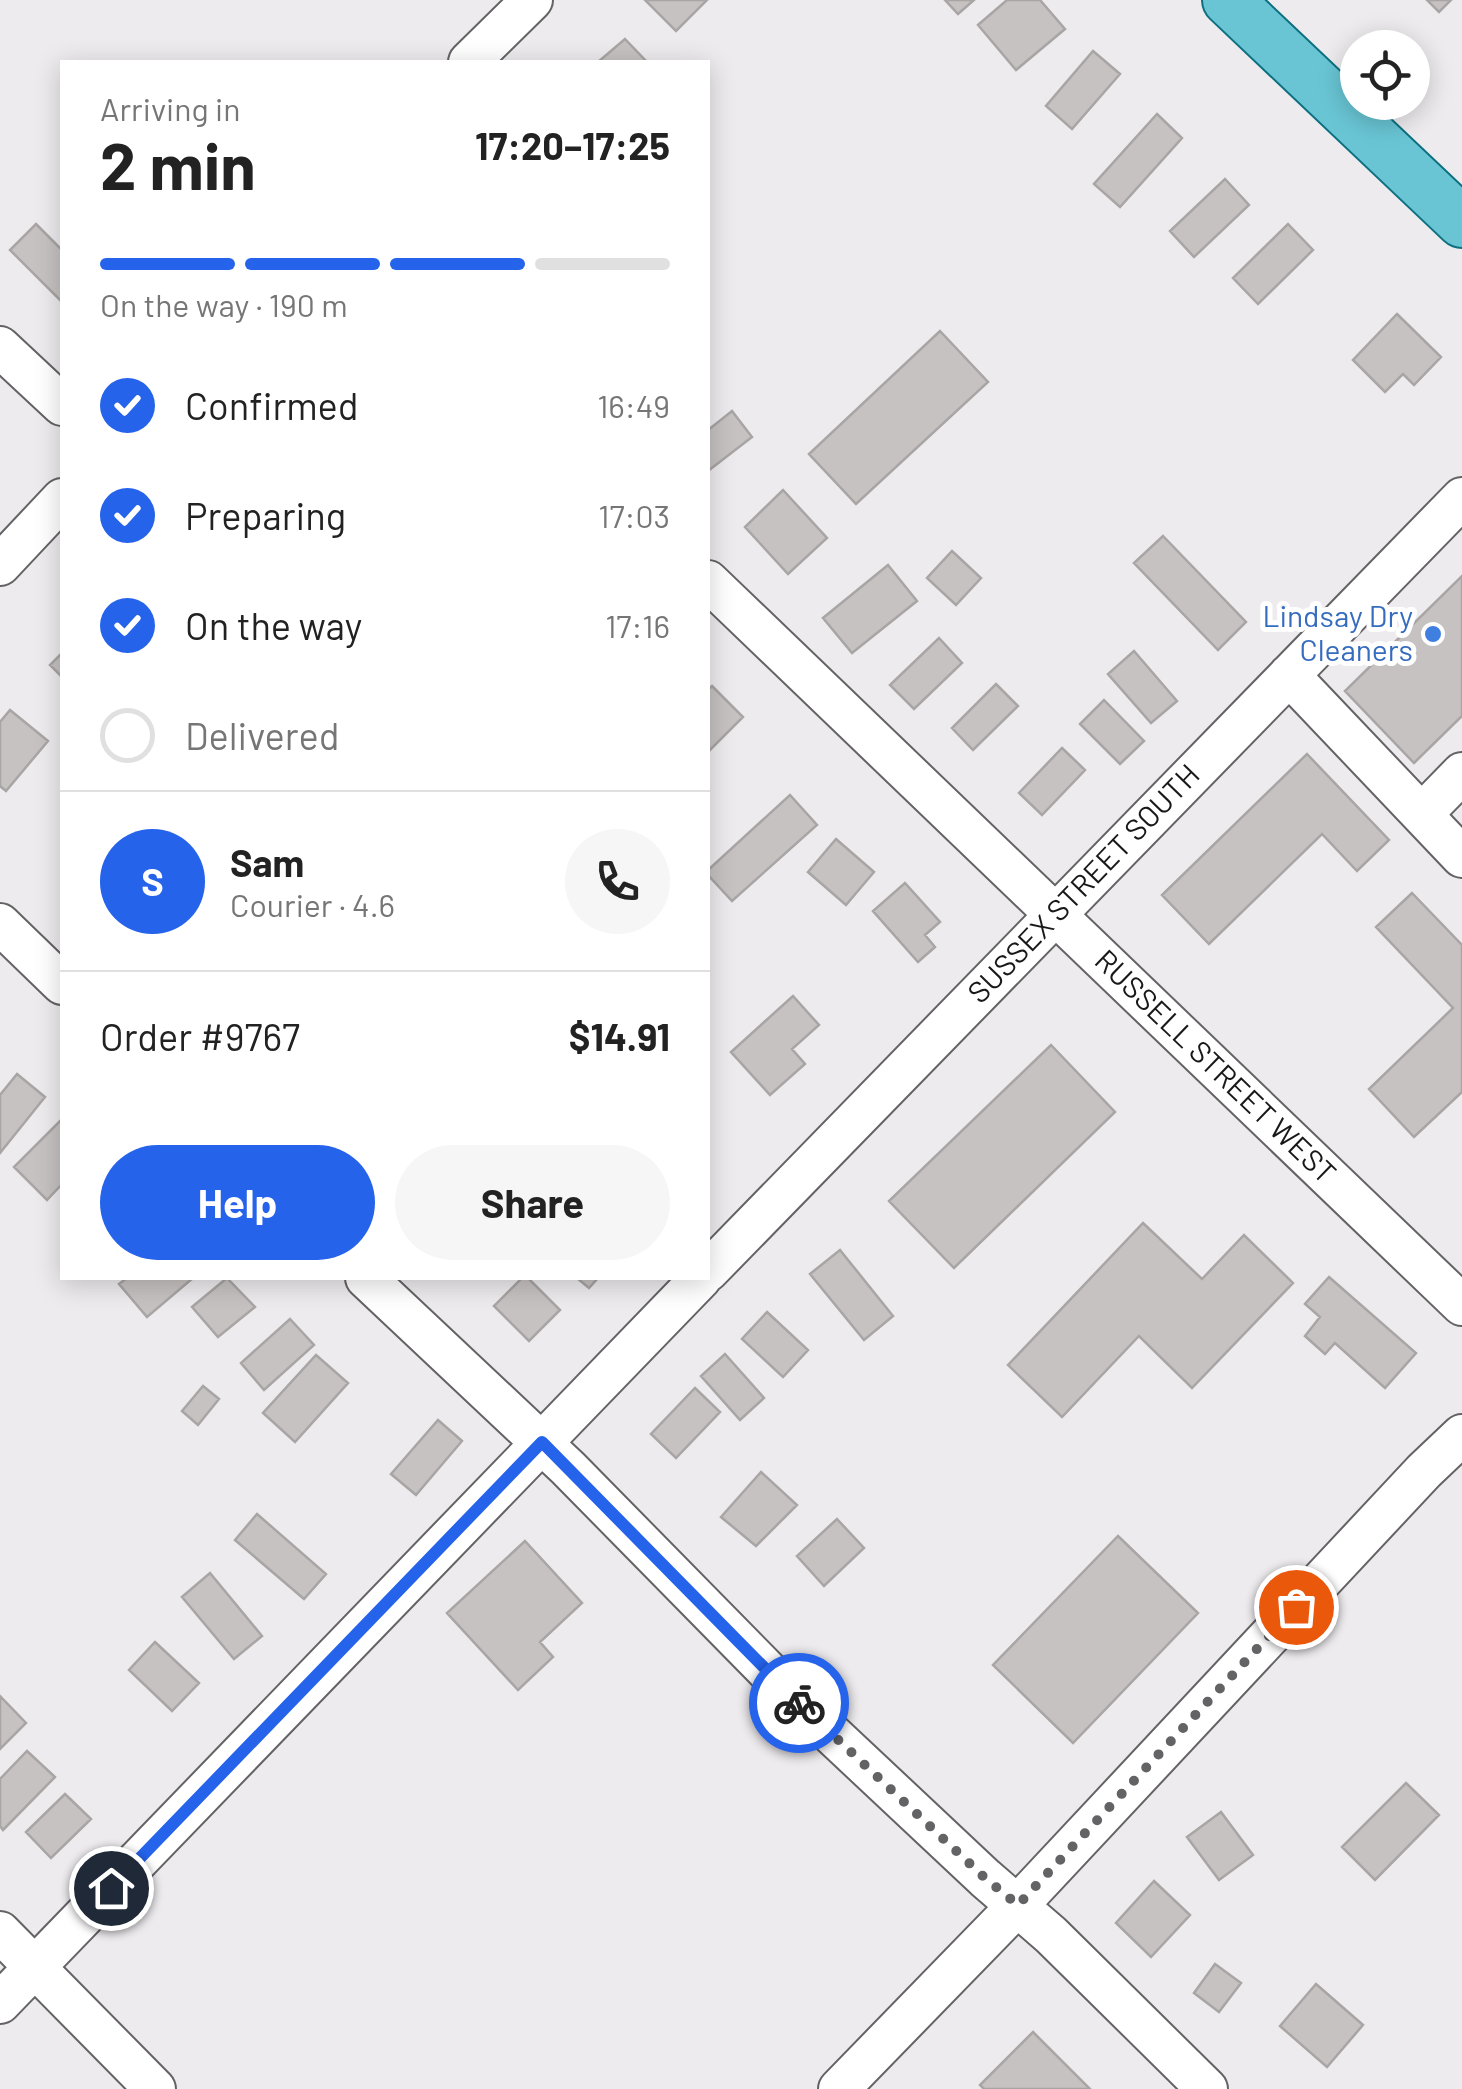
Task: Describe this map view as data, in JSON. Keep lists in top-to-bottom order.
{
  "streets": {
    "street": ["SUSSEX STREET SOUTH", "RUSSELL STREET WEST"]
  },
  "crossings": [
    ["SUSSEX STREET SOUTH", "RUSSELL STREET WEST"]
  ],
  "places": ["Lindsay Dry Cleaners"],
  "page": {
    "heading": ["2 min", "Arriving in", "17:20–17:25"],
    "panel": [
      "Sam",
      "Courier · 4.6",
      "Order #9767",
      "$14.91"
    ],
    "bar": "On the way · 190 m",
    "list": [
      ["Confirmed", "16:49"],
      ["Preparing", "17:03"],
      ["On the way", "17:16"],
      "Delivered"
    ],
    "round": "S",
    "buttons": ["Help", "Share"]
  }
}
